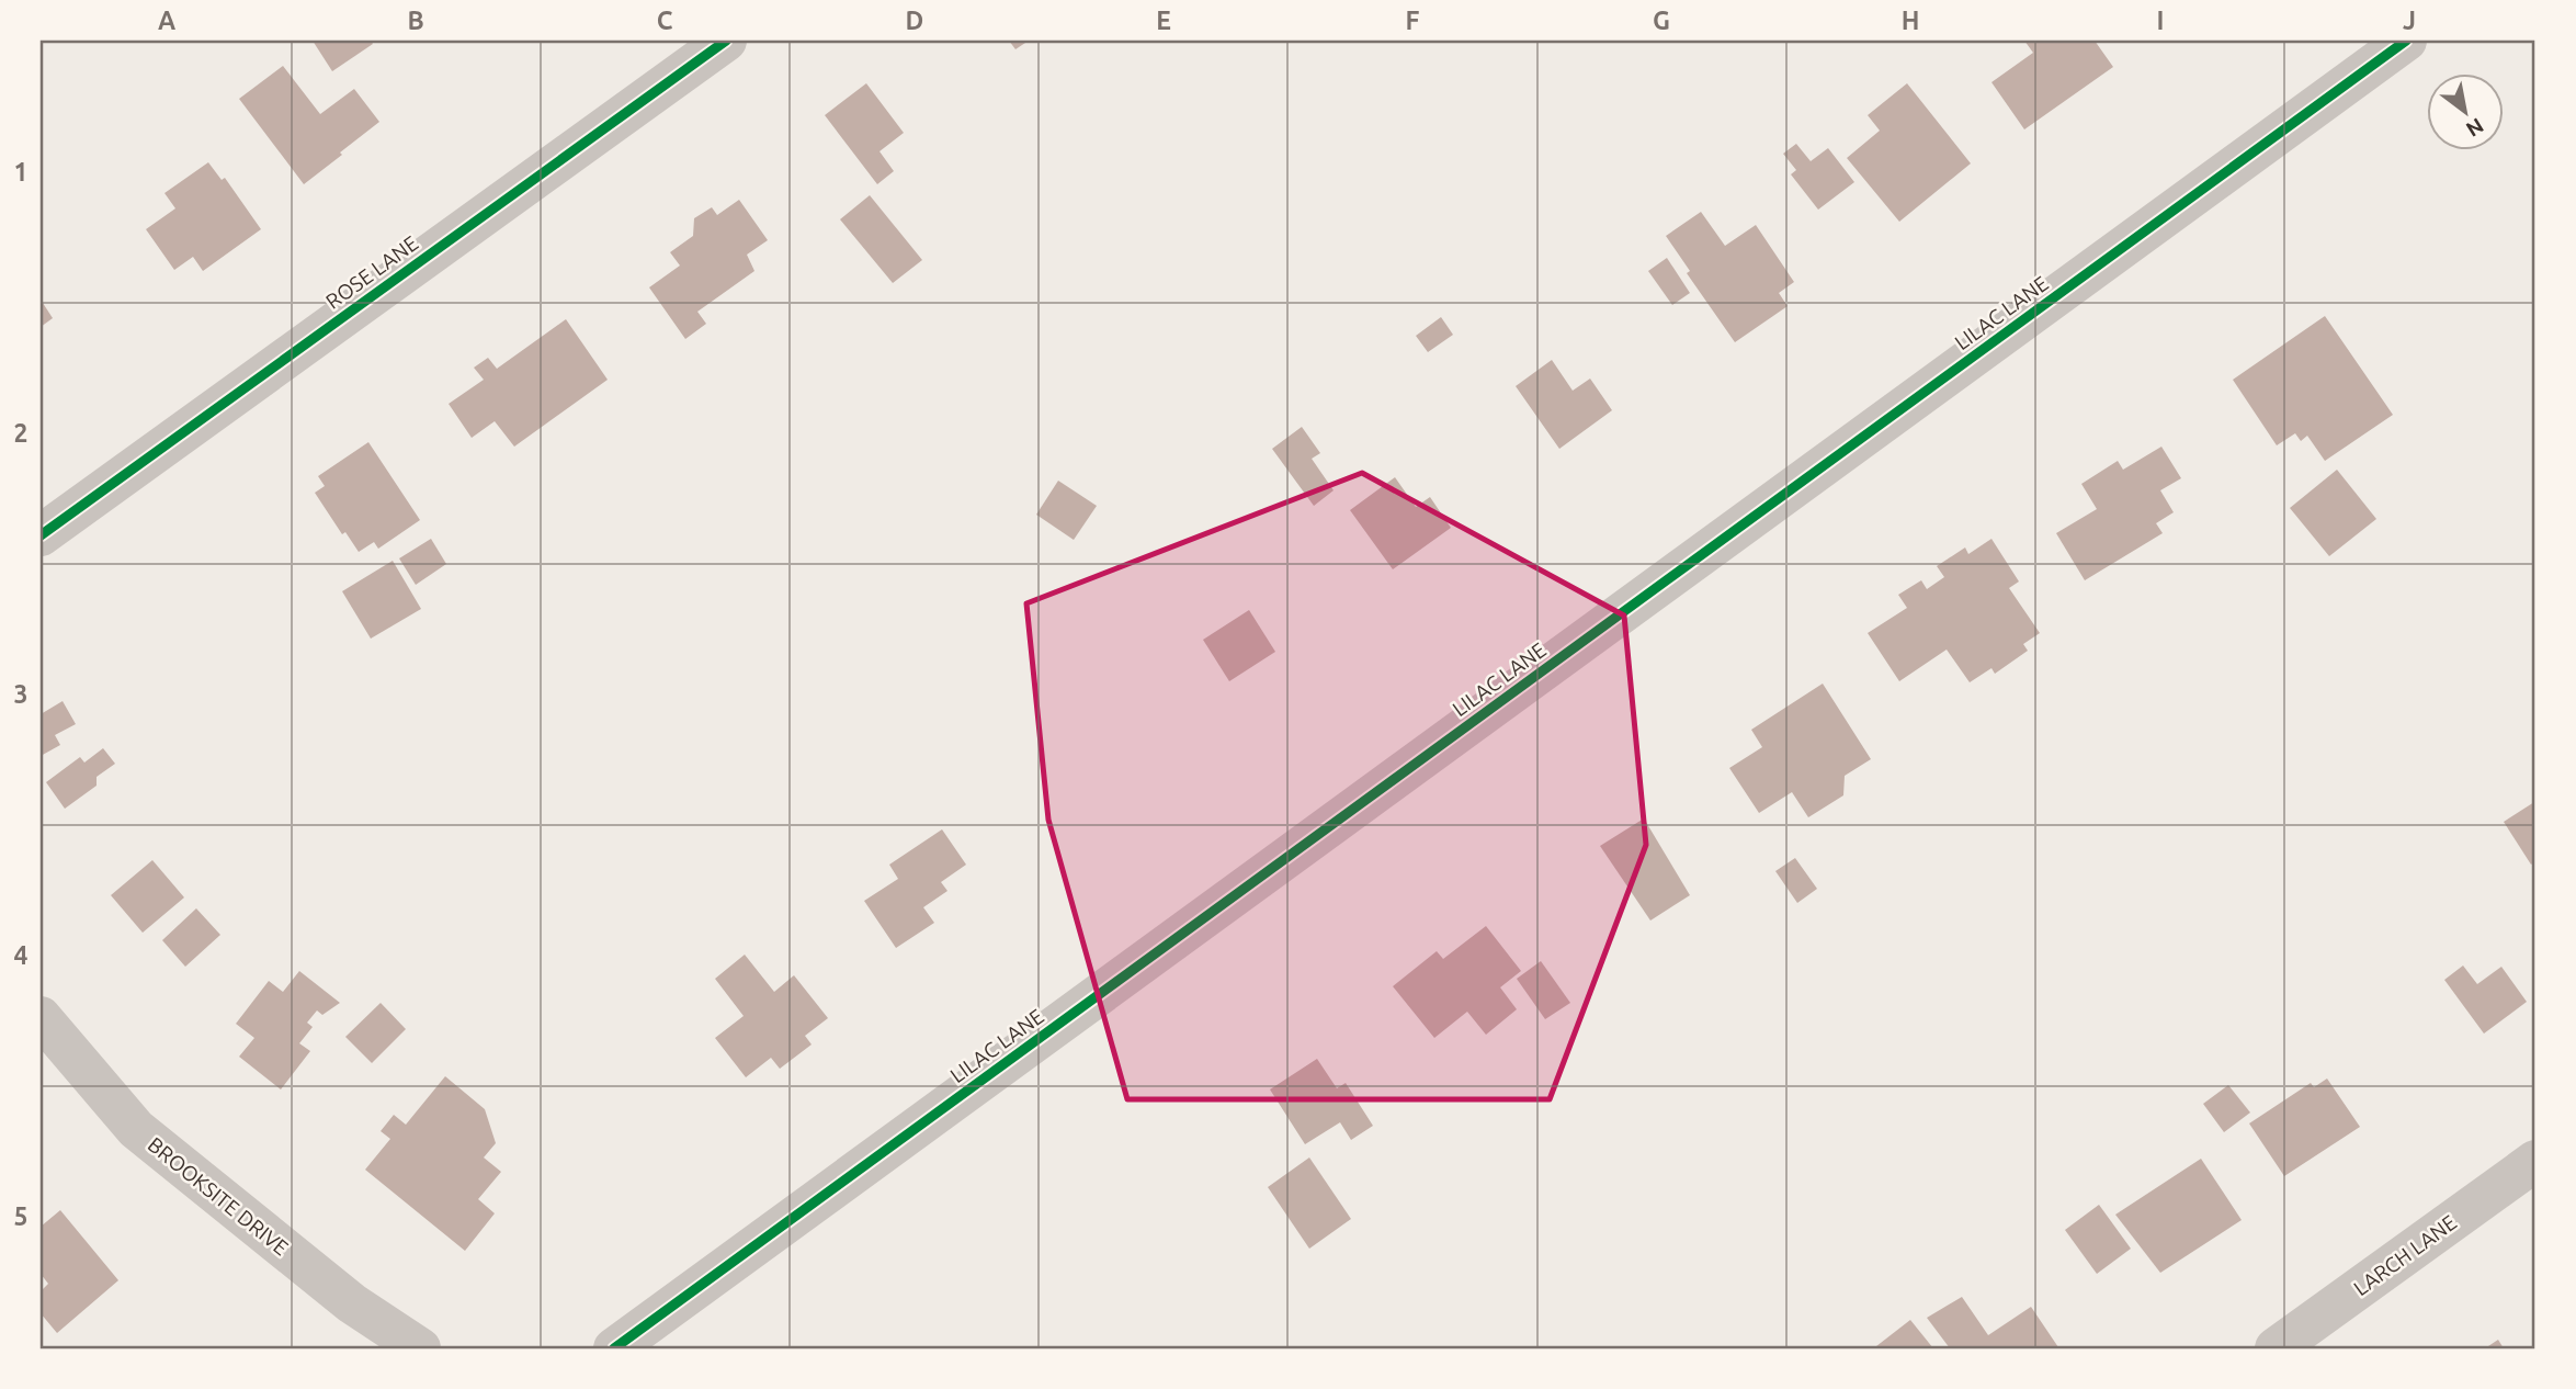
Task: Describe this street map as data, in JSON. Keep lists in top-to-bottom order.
{
  "streets": {
    "street": [
      "ROSE LANE",
      "LILAC LANE",
      "BROOKSITE DRIVE",
      "LARCH LANE"
    ]
  },
  "north": "bottom right",
  "grid": {
    "columns": [
      "A",
      "B",
      "C",
      "D",
      "E",
      "F",
      "G",
      "H",
      "I",
      "J"
    ],
    "rows": [
      "1",
      "2",
      "3",
      "4",
      "5"
    ]
  }
}
